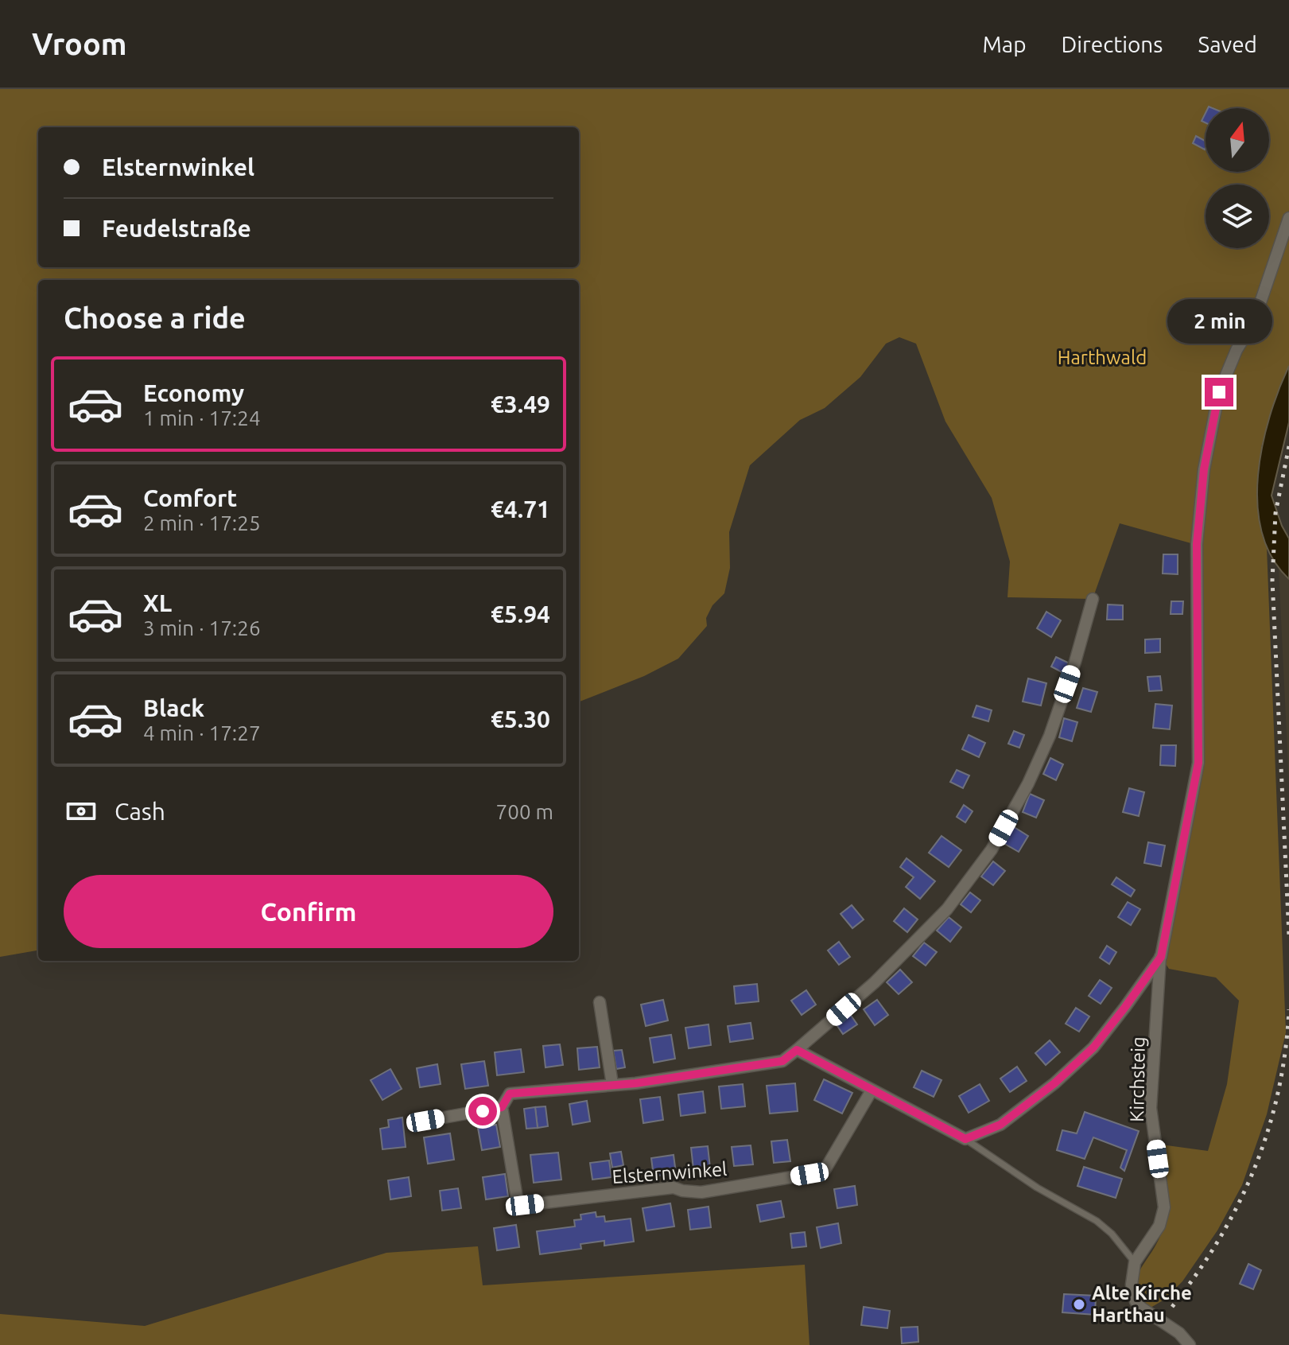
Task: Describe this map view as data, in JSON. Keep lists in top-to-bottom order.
{
  "streets": {
    "street": ["Kirchsteig", "Elsternwinkel"]
  },
  "parks": ["Harthwald"],
  "places": ["Alte Kirche Harthau"],
  "north": "top",
  "page": {
    "header": "Vroom",
    "nav": ["Map", "Directions", "Saved"],
    "banner": ["Elsternwinkel", "Feudelstraße"],
    "heading": "Choose a ride",
    "bubble": "2 min",
    "list": [
      {
        "name": "Economy",
        "note": "1 min · 17:24",
        "value": "€3.49"
      },
      {
        "name": "Comfort",
        "note": "2 min · 17:25",
        "value": "€4.71"
      },
      {
        "name": "XL",
        "note": "3 min · 17:26",
        "value": "€5.94"
      },
      {
        "name": "Black",
        "note": "4 min · 17:27",
        "value": "€5.30"
      }
    ],
    "pay": ["Cash", "700 m"],
    "buttons": "Confirm"
  }
}
